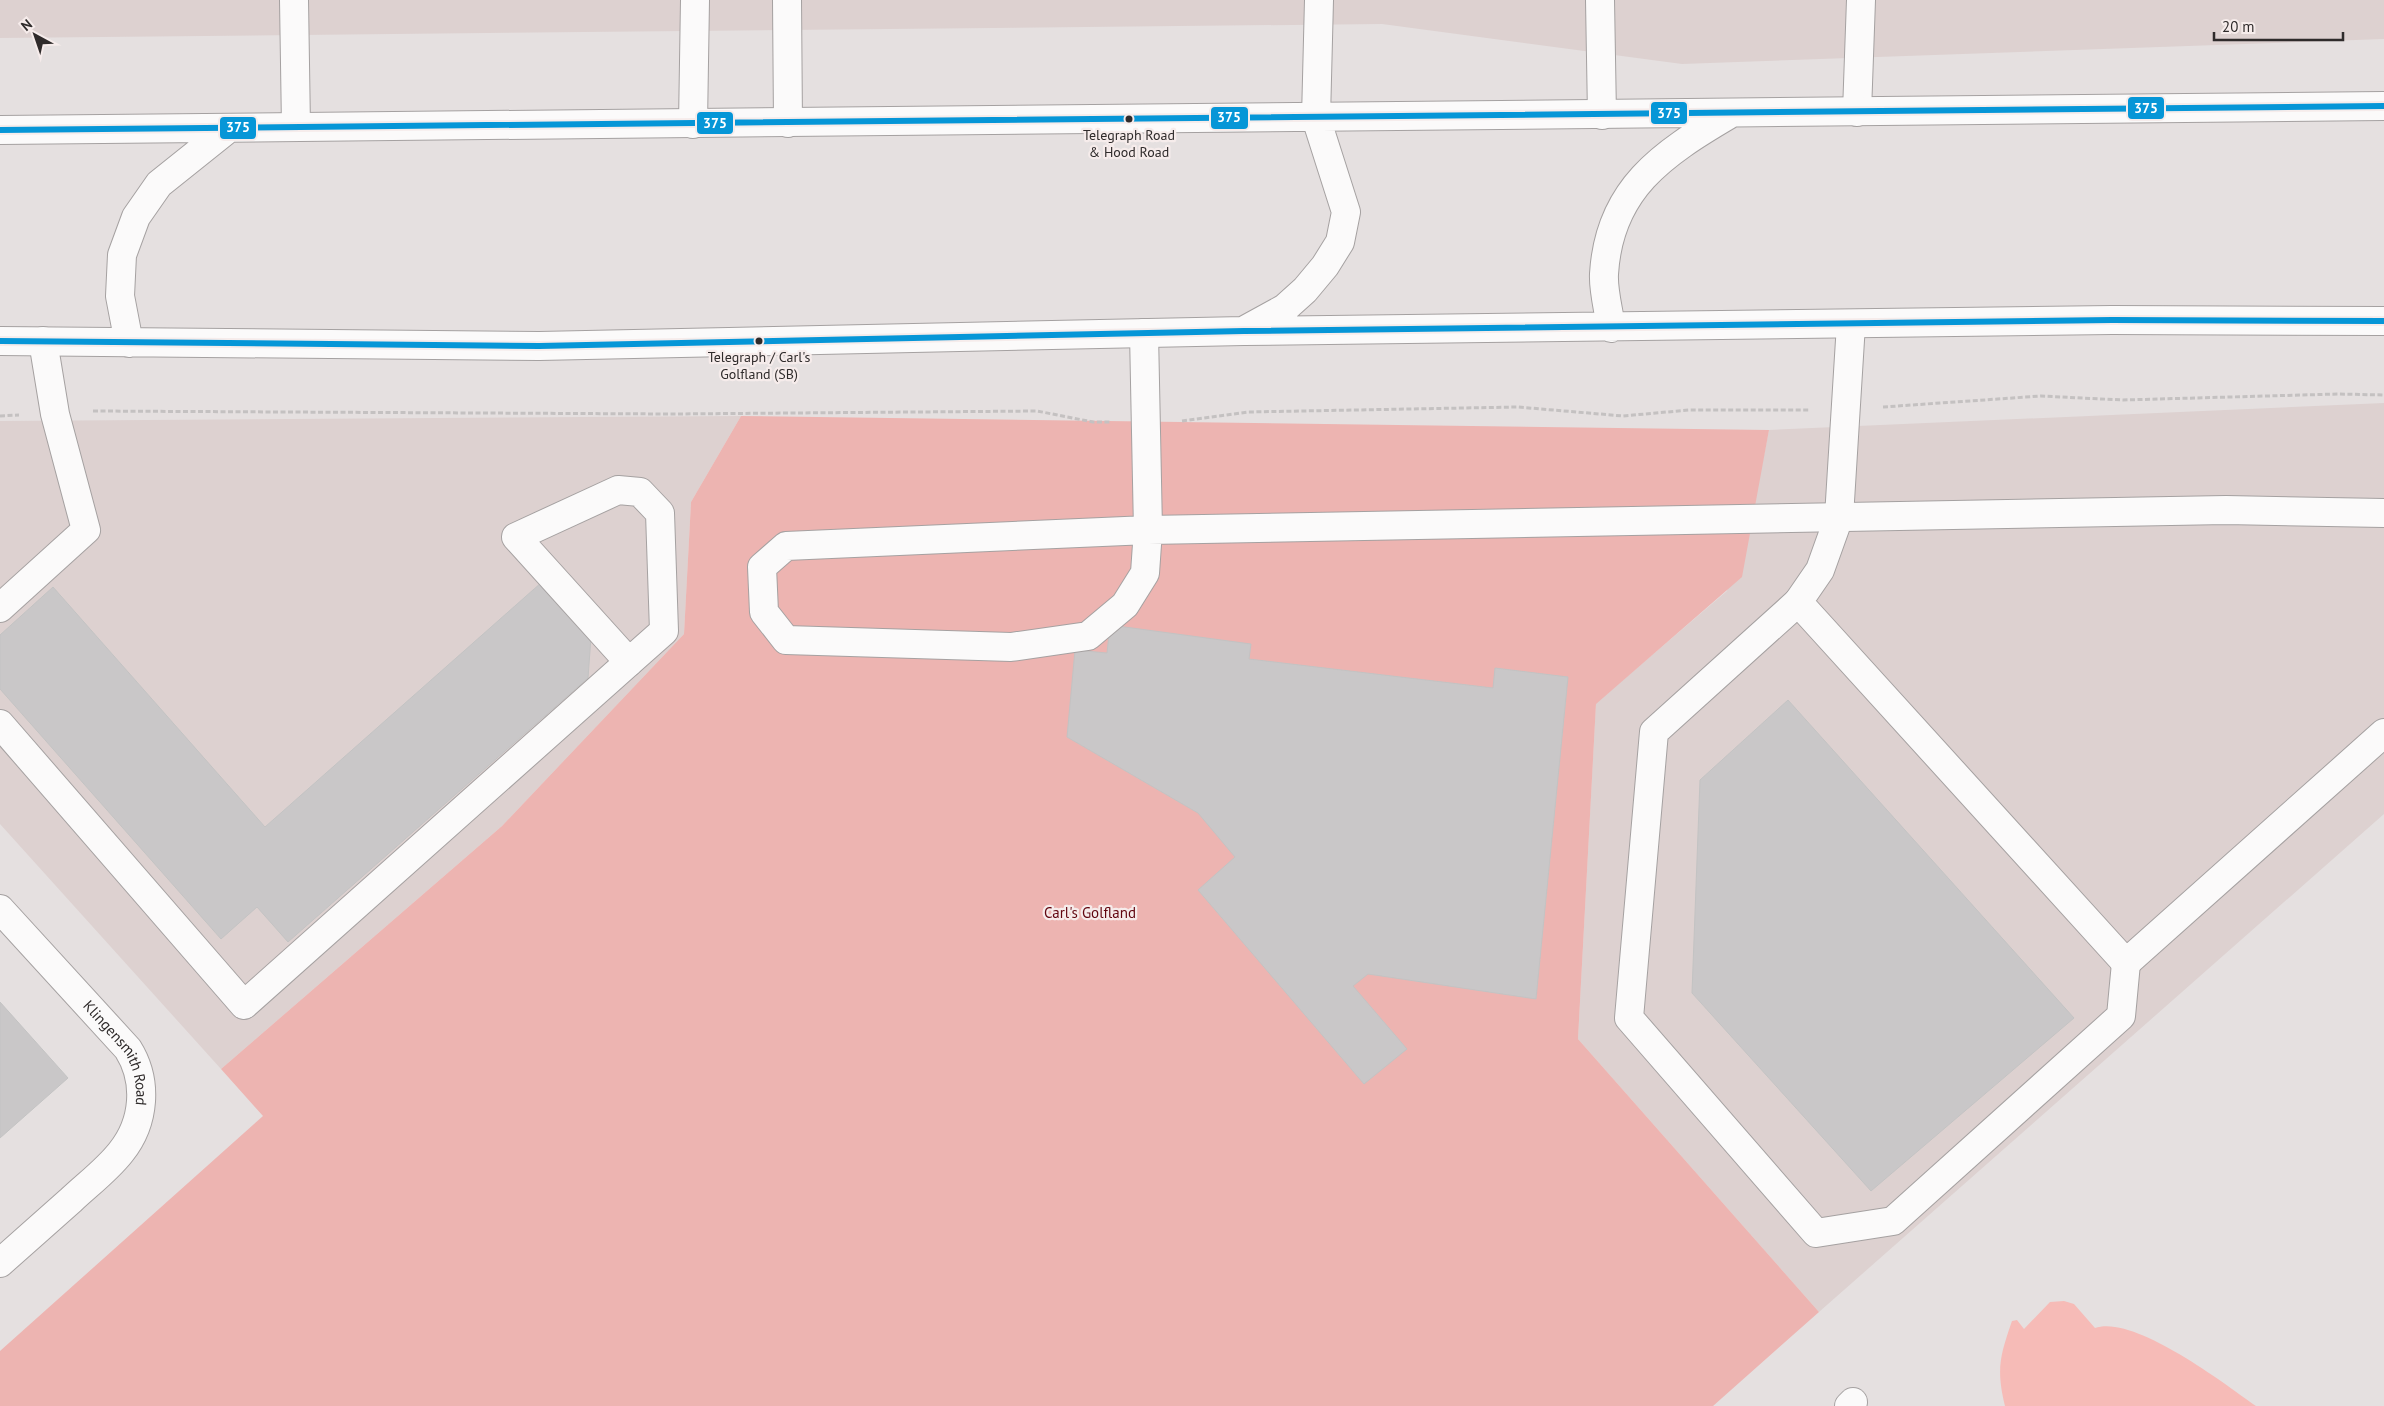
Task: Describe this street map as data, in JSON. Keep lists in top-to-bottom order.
{
  "streets": {
    "main road": ["Klingensmith Road"]
  },
  "parks": ["Carl's Golfland"],
  "places": ["Telegraph Road & Hood Road", "Telegraph / Carl's Golfland (SB)"],
  "lines": ["transit line 375"],
  "scale_bar": "20 m",
  "north": "top left"
}
